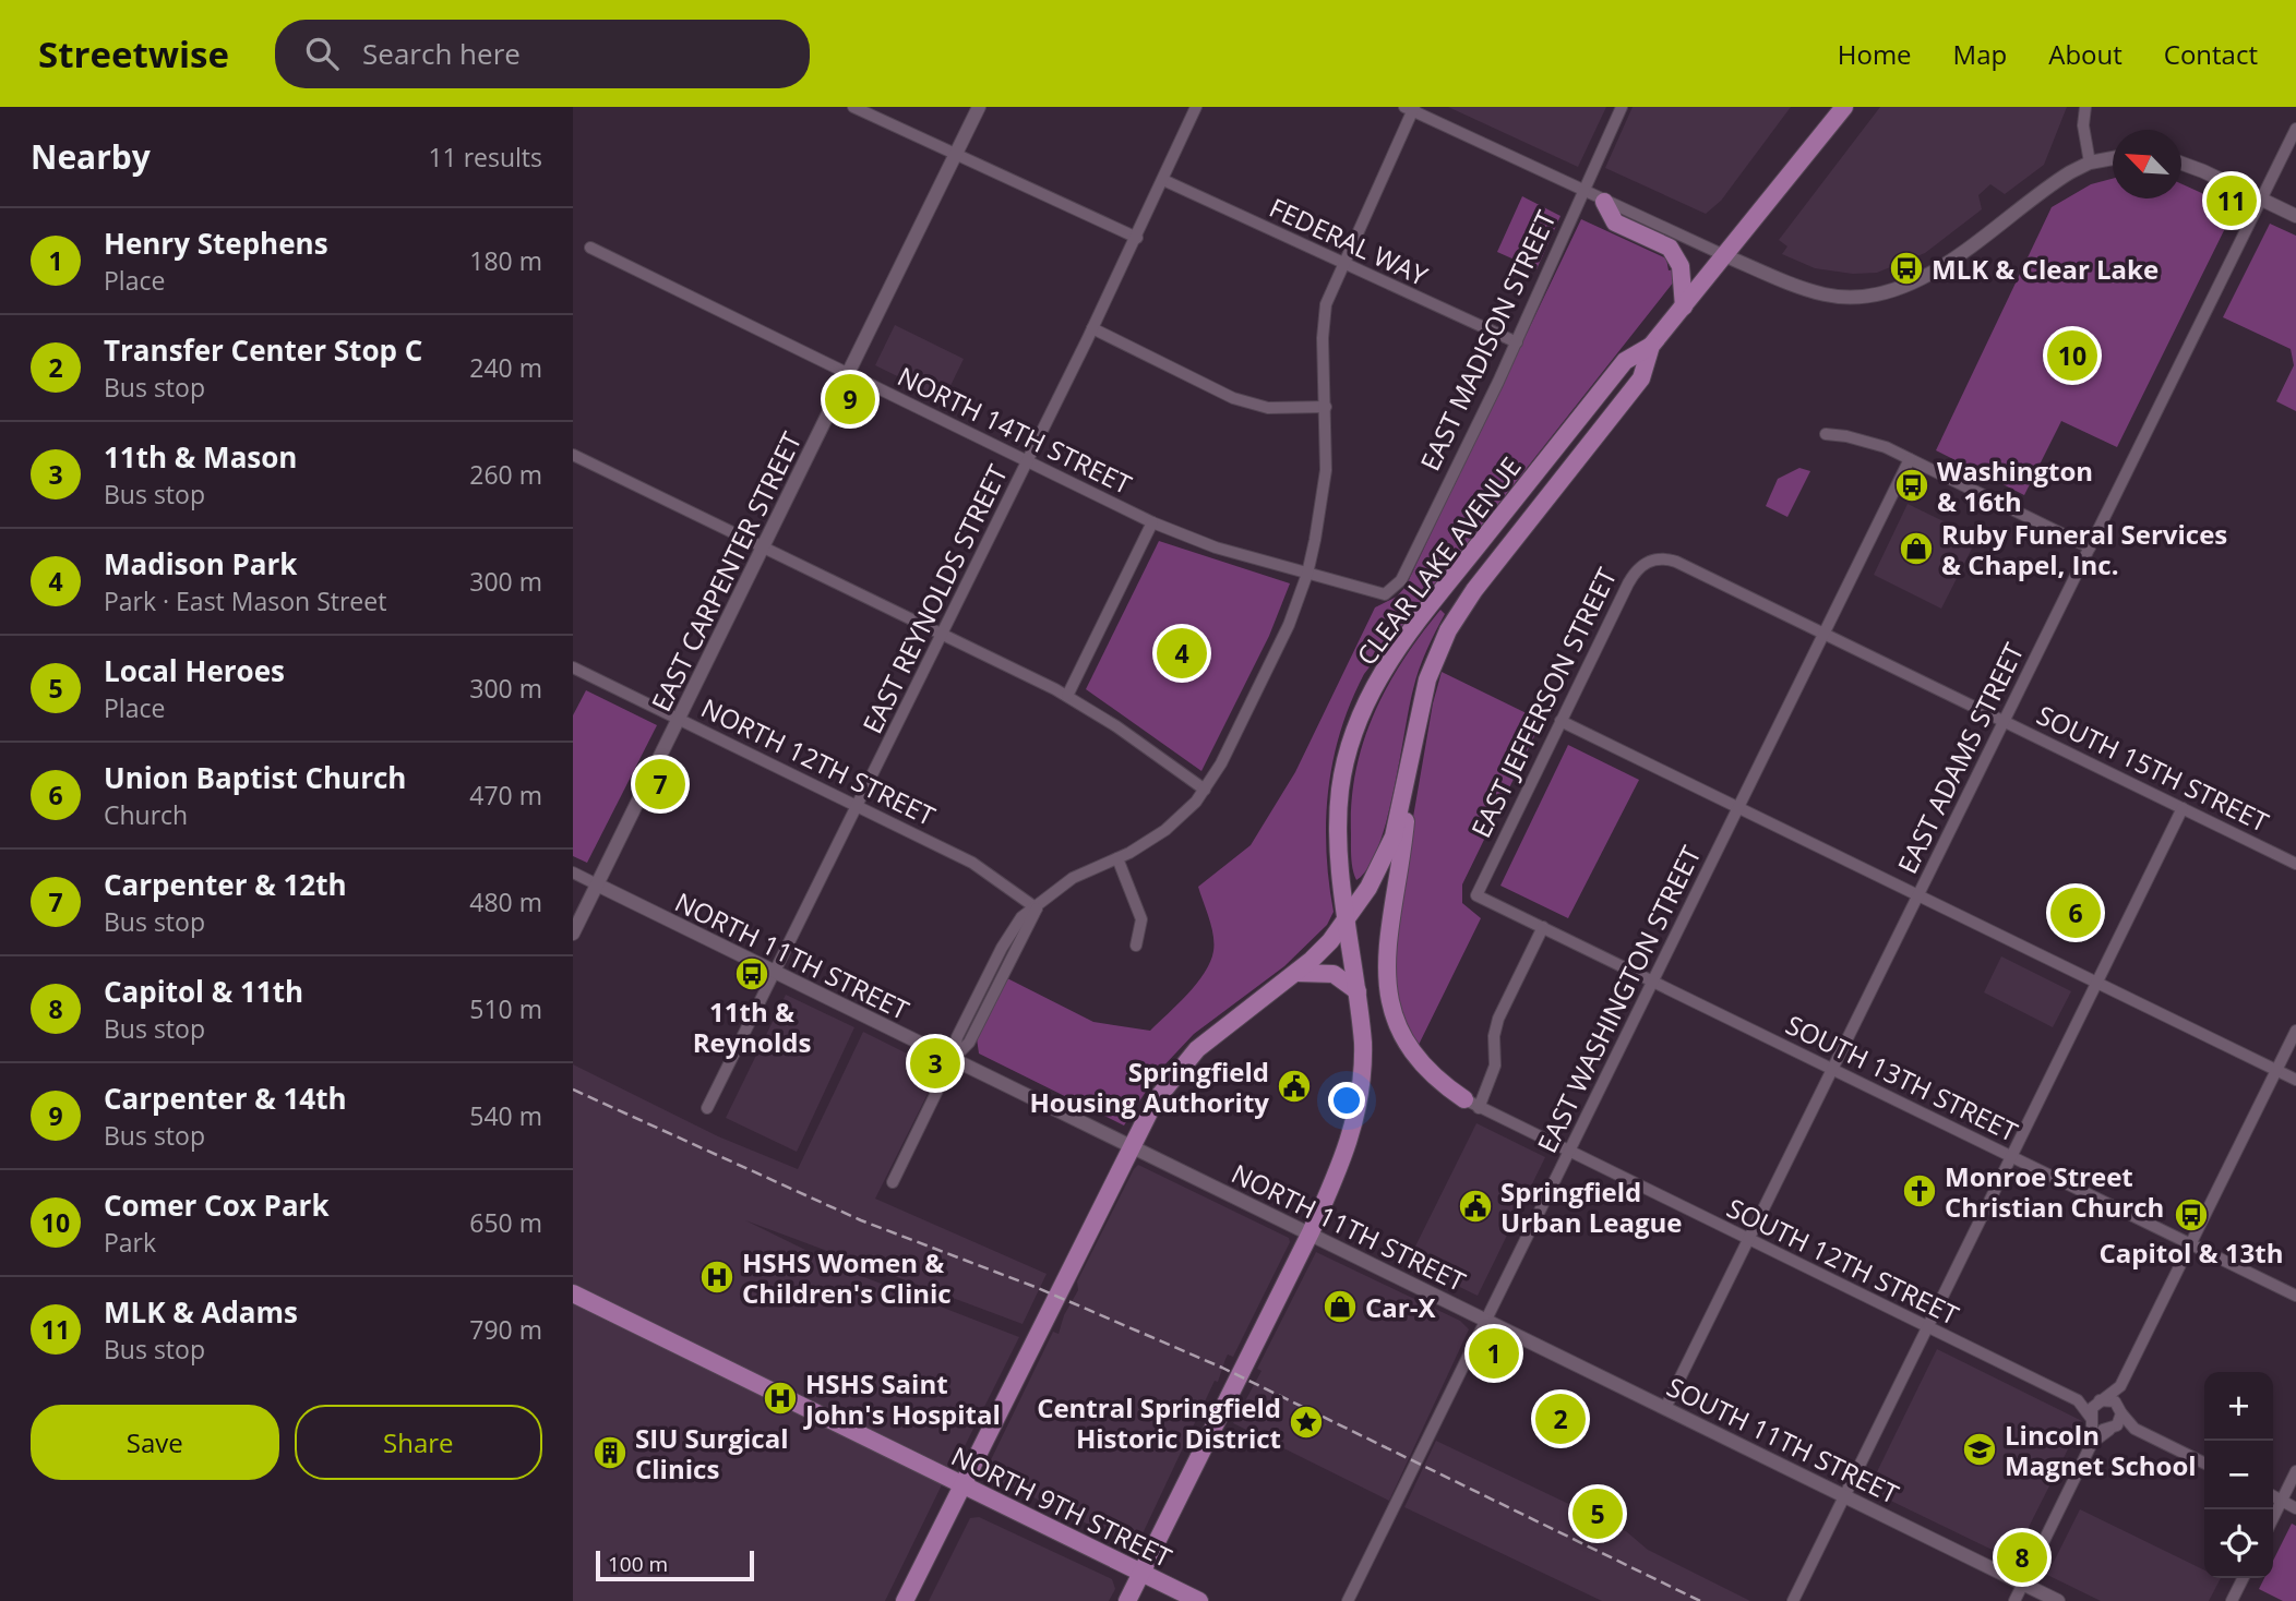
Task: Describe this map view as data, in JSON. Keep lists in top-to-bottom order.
{
  "streets": {
    "main road": ["CLEAR LAKE AVENUE", "NORTH 9TH STREET"],
    "street": [
      "FEDERAL WAY",
      "EAST MADISON STREET",
      "NORTH 14TH STREET",
      "EAST CARPENTER STREET",
      "EAST REYNOLDS STREET",
      "EAST JEFFERSON STREET",
      "EAST ADAMS STREET",
      "NORTH 12TH STREET",
      "SOUTH 15TH STREET",
      "NORTH 11TH STREET",
      "EAST WASHINGTON STREET",
      "SOUTH 13TH STREET",
      "SOUTH 12TH STREET",
      "SOUTH 11TH STREET"
    ]
  },
  "crossings": [
    ["FEDERAL WAY", "EAST MADISON STREET"],
    ["FEDERAL WAY", "EAST REYNOLDS STREET"],
    ["EAST MADISON STREET", "NORTH 14TH STREET"],
    ["NORTH 14TH STREET", "EAST CARPENTER STREET"],
    ["NORTH 14TH STREET", "EAST REYNOLDS STREET"],
    ["EAST CARPENTER STREET", "NORTH 12TH STREET"],
    ["EAST CARPENTER STREET", "NORTH 11TH STREET"],
    ["EAST REYNOLDS STREET", "NORTH 12TH STREET"],
    ["EAST REYNOLDS STREET", "NORTH 11TH STREET"],
    ["EAST JEFFERSON STREET", "SOUTH 15TH STREET"],
    ["EAST JEFFERSON STREET", "SOUTH 13TH STREET"],
    ["EAST ADAMS STREET", "SOUTH 15TH STREET"],
    ["EAST ADAMS STREET", "SOUTH 13TH STREET"],
    ["EAST ADAMS STREET", "SOUTH 12TH STREET"],
    ["EAST ADAMS STREET", "SOUTH 11TH STREET"],
    ["SOUTH 15TH STREET", "EAST WASHINGTON STREET"],
    ["NORTH 11TH STREET", "EAST WASHINGTON STREET"],
    ["NORTH 11TH STREET", "SOUTH 11TH STREET"],
    ["EAST WASHINGTON STREET", "SOUTH 13TH STREET"],
    ["EAST WASHINGTON STREET", "SOUTH 12TH STREET"],
    ["EAST WASHINGTON STREET", "SOUTH 11TH STREET"]
  ],
  "places": {
    "bus stop": [
      "MLK & Clear Lake",
      "Washington & 16th",
      "11th & Reynolds",
      "Capitol & 13th"
    ],
    "shop": ["Ruby Funeral Services & Chapel, Inc.", "Car-X"],
    "public building": ["Springfield Housing Authority", "Springfield Urban League"],
    "church": ["Monroe Street Christian Church"],
    "hospital": ["HSHS Women & Children's Clinic", "HSHS Saint John's Hospital"],
    "place": ["Central Springfield Historic District"],
    "school or university": ["Lincoln Magnet School"],
    "building": ["SIU Surgical Clinics"]
  },
  "scale_bar": "100 m",
  "north": "top left",
  "page": {
    "header": "Streetwise",
    "search": "Search here",
    "nav": [
      "Home",
      "Map",
      "About",
      "Contact"
    ],
    "heading": ["Nearby", "11 results"],
    "pins": [
      "11",
      "10",
      "9",
      "4",
      "7",
      "6",
      "3",
      "1",
      "2",
      "5",
      "8"
    ],
    "list": [
      {
        "mark": "1",
        "name": "Henry Stephens",
        "note": "Place",
        "value": "180 m"
      },
      {
        "mark": "2",
        "name": "Transfer Center Stop C",
        "note": "Bus stop",
        "value": "240 m"
      },
      {
        "mark": "3",
        "name": "11th & Mason",
        "note": "Bus stop",
        "value": "260 m"
      },
      {
        "mark": "4",
        "name": "Madison Park",
        "note": "Park · East Mason Street",
        "value": "300 m"
      },
      {
        "mark": "5",
        "name": "Local Heroes",
        "note": "Place",
        "value": "300 m"
      },
      {
        "mark": "6",
        "name": "Union Baptist Church",
        "note": "Church",
        "value": "470 m"
      },
      {
        "mark": "7",
        "name": "Carpenter & 12th",
        "note": "Bus stop",
        "value": "480 m"
      },
      {
        "mark": "8",
        "name": "Capitol & 11th",
        "note": "Bus stop",
        "value": "510 m"
      },
      {
        "mark": "9",
        "name": "Carpenter & 14th",
        "note": "Bus stop",
        "value": "540 m"
      },
      {
        "mark": "10",
        "name": "Comer Cox Park",
        "note": "Park",
        "value": "650 m"
      },
      {
        "mark": "11",
        "name": "MLK & Adams",
        "note": "Bus stop",
        "value": "790 m"
      }
    ],
    "map_buttons": ["+", "−"],
    "buttons": ["Save", "Share"],
    "scale": "100 m"
  }
}
